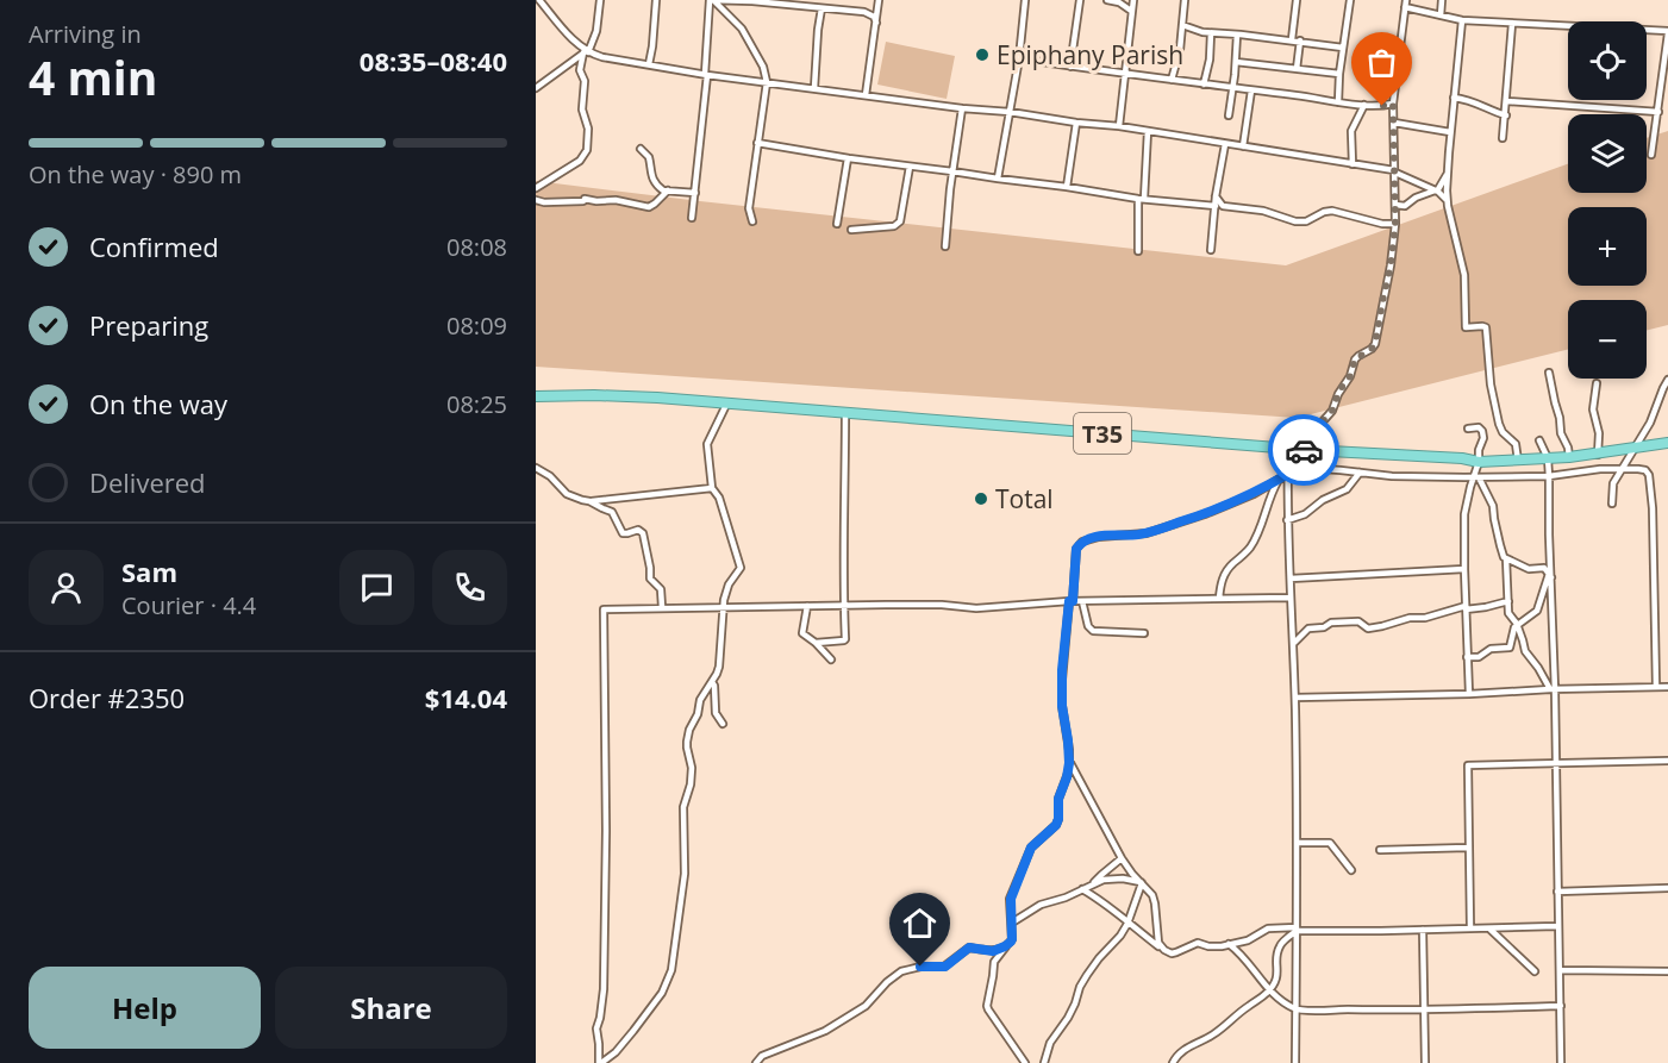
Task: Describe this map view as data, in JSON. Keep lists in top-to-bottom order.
{
  "streets": {
    "highway": ["T35"]
  },
  "places": ["Epiphany Parish", "Total"],
  "page": {
    "heading": ["4 min", "Arriving in", "08:35–08:40"],
    "panel": [
      "Sam",
      "Courier · 4.4",
      "Order #2350",
      "$14.04"
    ],
    "map_buttons": ["+", "−"],
    "bar": "On the way · 890 m",
    "list": [
      ["Confirmed", "08:08"],
      ["Preparing", "08:09"],
      ["On the way", "08:25"],
      "Delivered"
    ],
    "buttons": ["Help", "Share"]
  }
}
